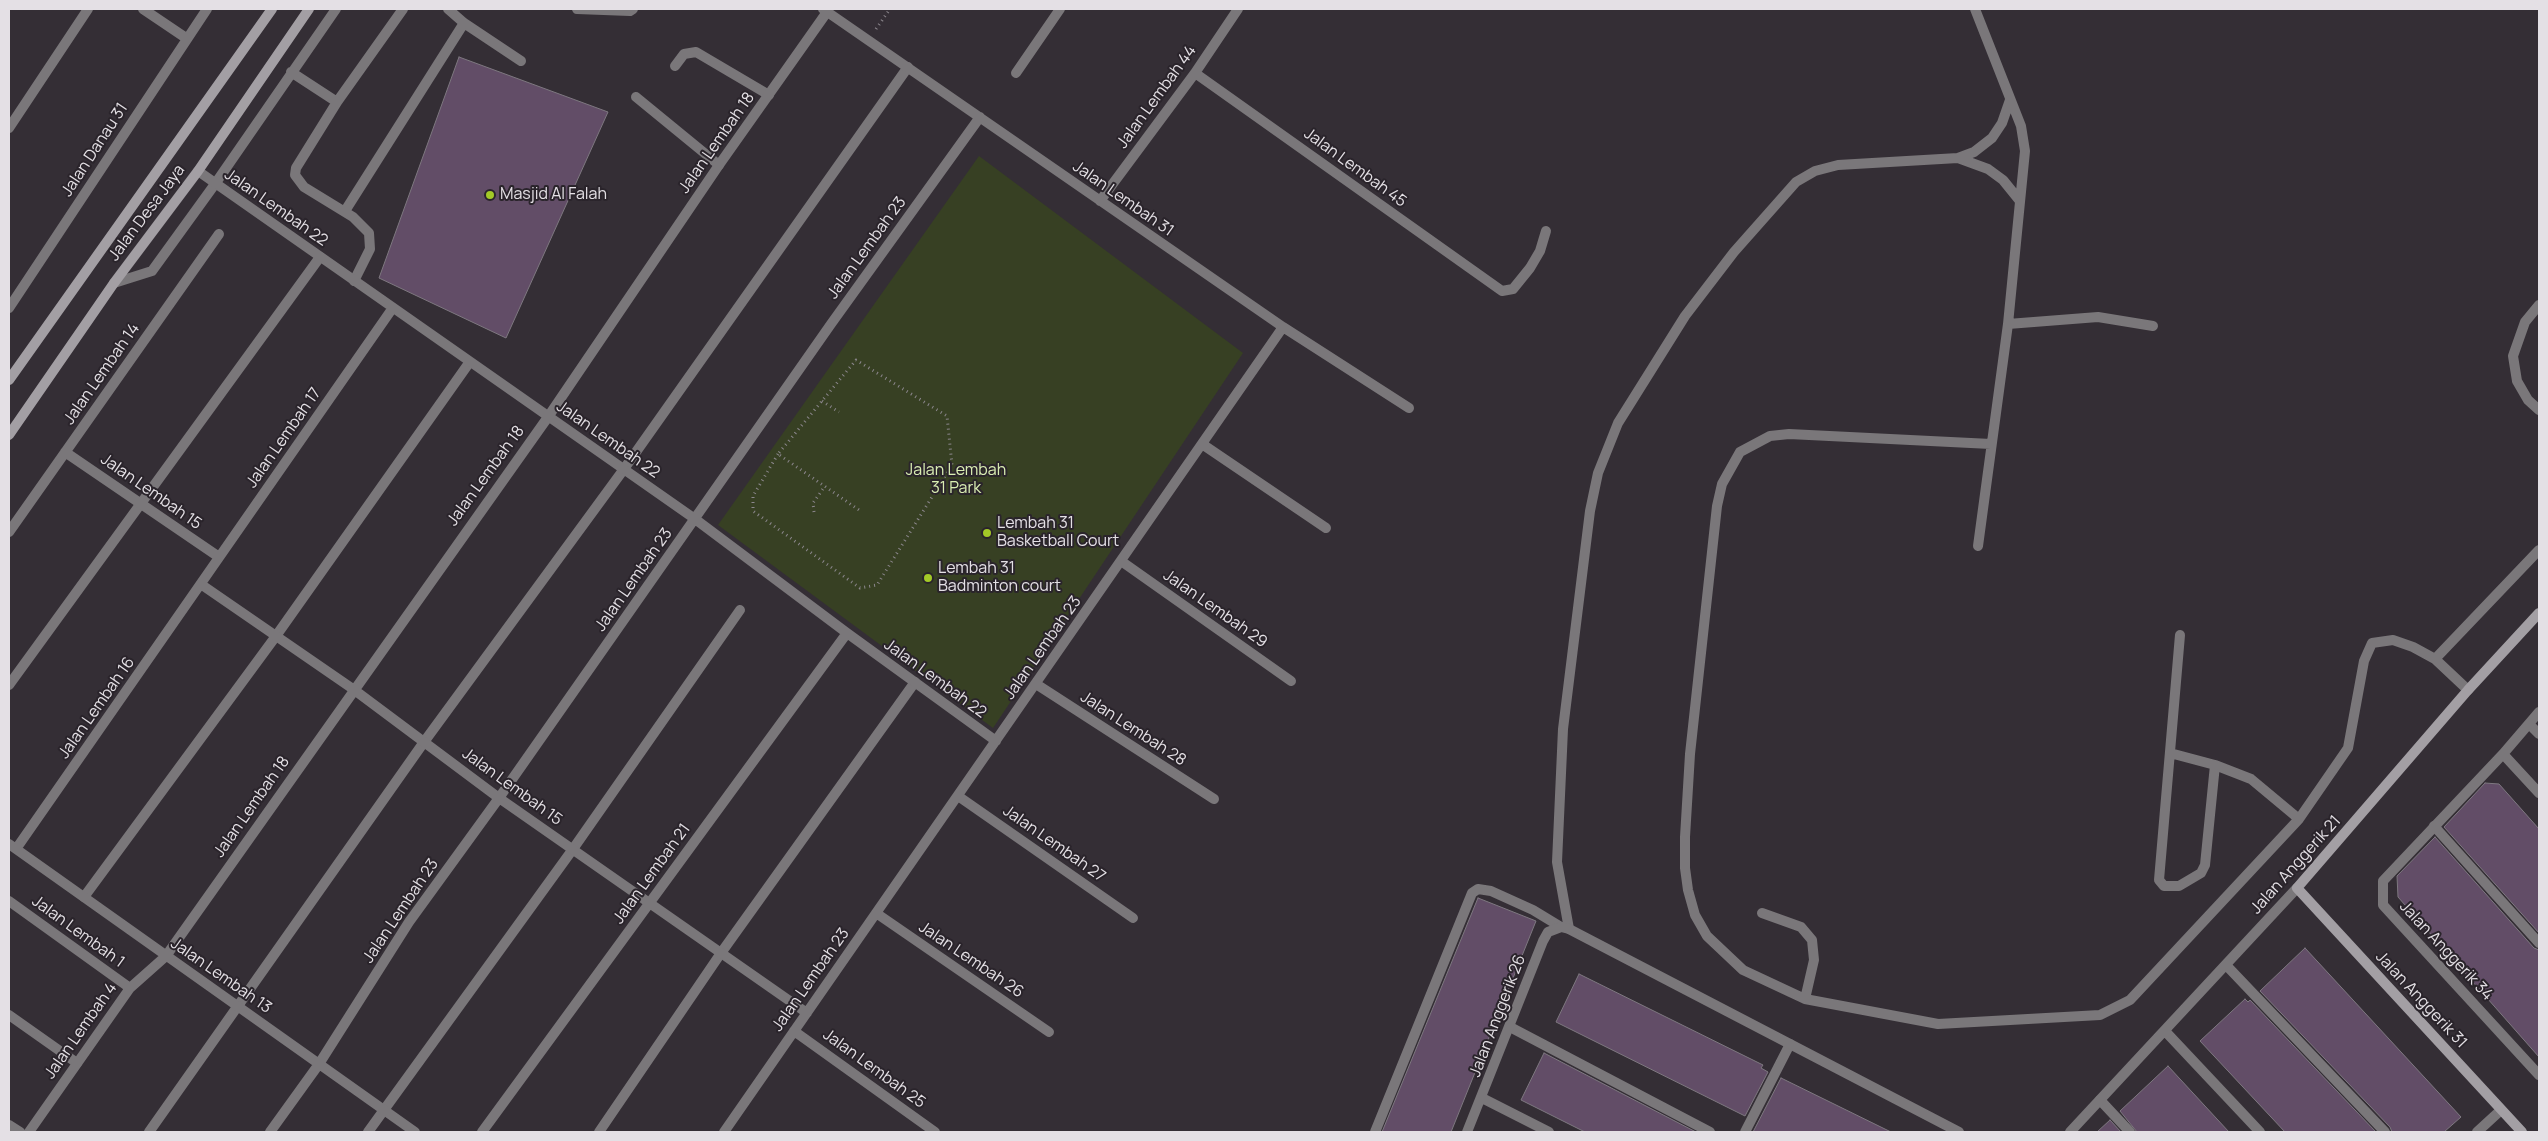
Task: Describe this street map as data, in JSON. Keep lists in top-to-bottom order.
{
  "streets": {
    "main road": ["Jalan Desa Jaya", "Jalan Anggerik 21", "Jalan Anggerik 31"],
    "street": [
      "Jalan Lembah 44",
      "Jalan Lembah 18",
      "Jalan Danau 31",
      "Jalan Lembah 45",
      "Jalan Lembah 31",
      "Jalan Lembah 22",
      "Jalan Lembah 23",
      "Jalan Lembah 14",
      "Jalan Lembah 17",
      "Jalan Lembah 15",
      "Jalan Lembah 29",
      "Jalan Lembah 16",
      "Jalan Lembah 28",
      "Jalan Lembah 27",
      "Jalan Lembah 21",
      "Jalan Lembah 1",
      "Jalan Anggerik 34",
      "Jalan Lembah 26",
      "Jalan Lembah 13",
      "Jalan Anggerik 26",
      "Jalan Lembah 4",
      "Jalan Lembah 25"
    ]
  },
  "crossings": [
    ["Jalan Lembah 44", "Jalan Lembah 45"],
    ["Jalan Lembah 44", "Jalan Lembah 31"],
    ["Jalan Lembah 18", "Jalan Lembah 31"],
    ["Jalan Lembah 18", "Jalan Lembah 22"],
    ["Jalan Lembah 18", "Jalan Lembah 15"],
    ["Jalan Lembah 18", "Jalan Lembah 13"],
    ["Jalan Lembah 18", "Jalan Lembah 4"],
    ["Jalan Lembah 31", "Jalan Lembah 23"],
    ["Jalan Lembah 22", "Jalan Desa Jaya"],
    ["Jalan Lembah 22", "Jalan Lembah 23"],
    ["Jalan Lembah 22", "Jalan Lembah 17"],
    ["Jalan Lembah 22", "Jalan Lembah 21"],
    ["Jalan Lembah 23", "Jalan Lembah 15"],
    ["Jalan Lembah 23", "Jalan Lembah 29"],
    ["Jalan Lembah 23", "Jalan Lembah 28"],
    ["Jalan Lembah 23", "Jalan Lembah 27"],
    ["Jalan Lembah 23", "Jalan Lembah 26"],
    ["Jalan Lembah 23", "Jalan Lembah 13"],
    ["Jalan Lembah 23", "Jalan Lembah 25"],
    ["Jalan Lembah 14", "Jalan Lembah 15"],
    ["Jalan Lembah 17", "Jalan Lembah 15"],
    ["Jalan Lembah 17", "Jalan Lembah 16"],
    ["Jalan Lembah 15", "Jalan Lembah 16"],
    ["Jalan Lembah 15", "Jalan Lembah 21"],
    ["Jalan Lembah 16", "Jalan Lembah 13"],
    ["Jalan Anggerik 21", "Jalan Anggerik 31"],
    ["Jalan Lembah 1", "Jalan Lembah 4"],
    ["Jalan Lembah 13", "Jalan Lembah 4"]
  ],
  "parks": ["Jalan Lembah 31 Park"],
  "places": ["Masjid Al Falah", "Lembah 31 Basketball Court", "Lembah 31 Badminton court"]
}
